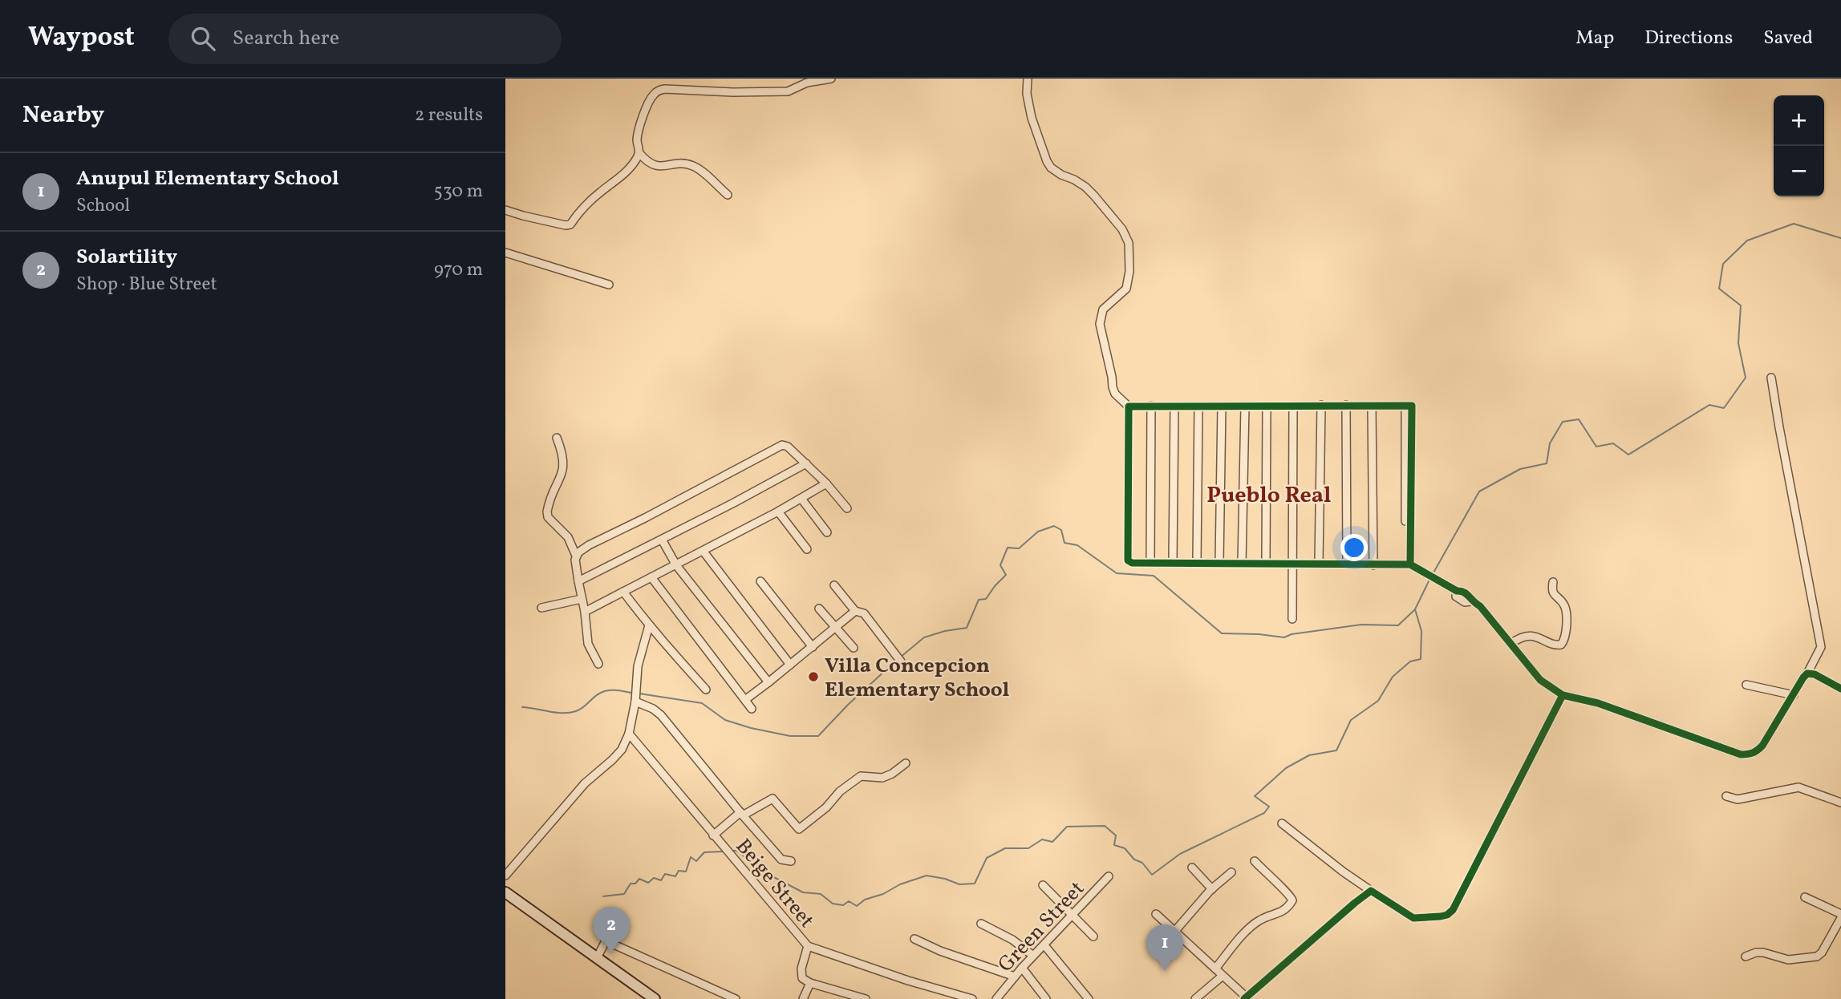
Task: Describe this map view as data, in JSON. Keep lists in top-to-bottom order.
{
  "streets": {
    "street": ["Beige Street", "Green Street"]
  },
  "districts": ["Pueblo Real"],
  "places": ["Villa Concepcion Elementary School"],
  "page": {
    "header": "Waypost",
    "search": "Search here",
    "nav": ["Map", "Directions", "Saved"],
    "heading": ["Nearby", "2 results"],
    "map_buttons": ["+", "−"],
    "list": [
      {
        "mark": "1",
        "name": "Anupul Elementary School",
        "note": "School",
        "value": "530 m"
      },
      {
        "mark": "2",
        "name": "Solartility",
        "note": "Shop · Blue Street",
        "value": "970 m"
      }
    ],
    "pins": ["2", "1"]
  }
}
